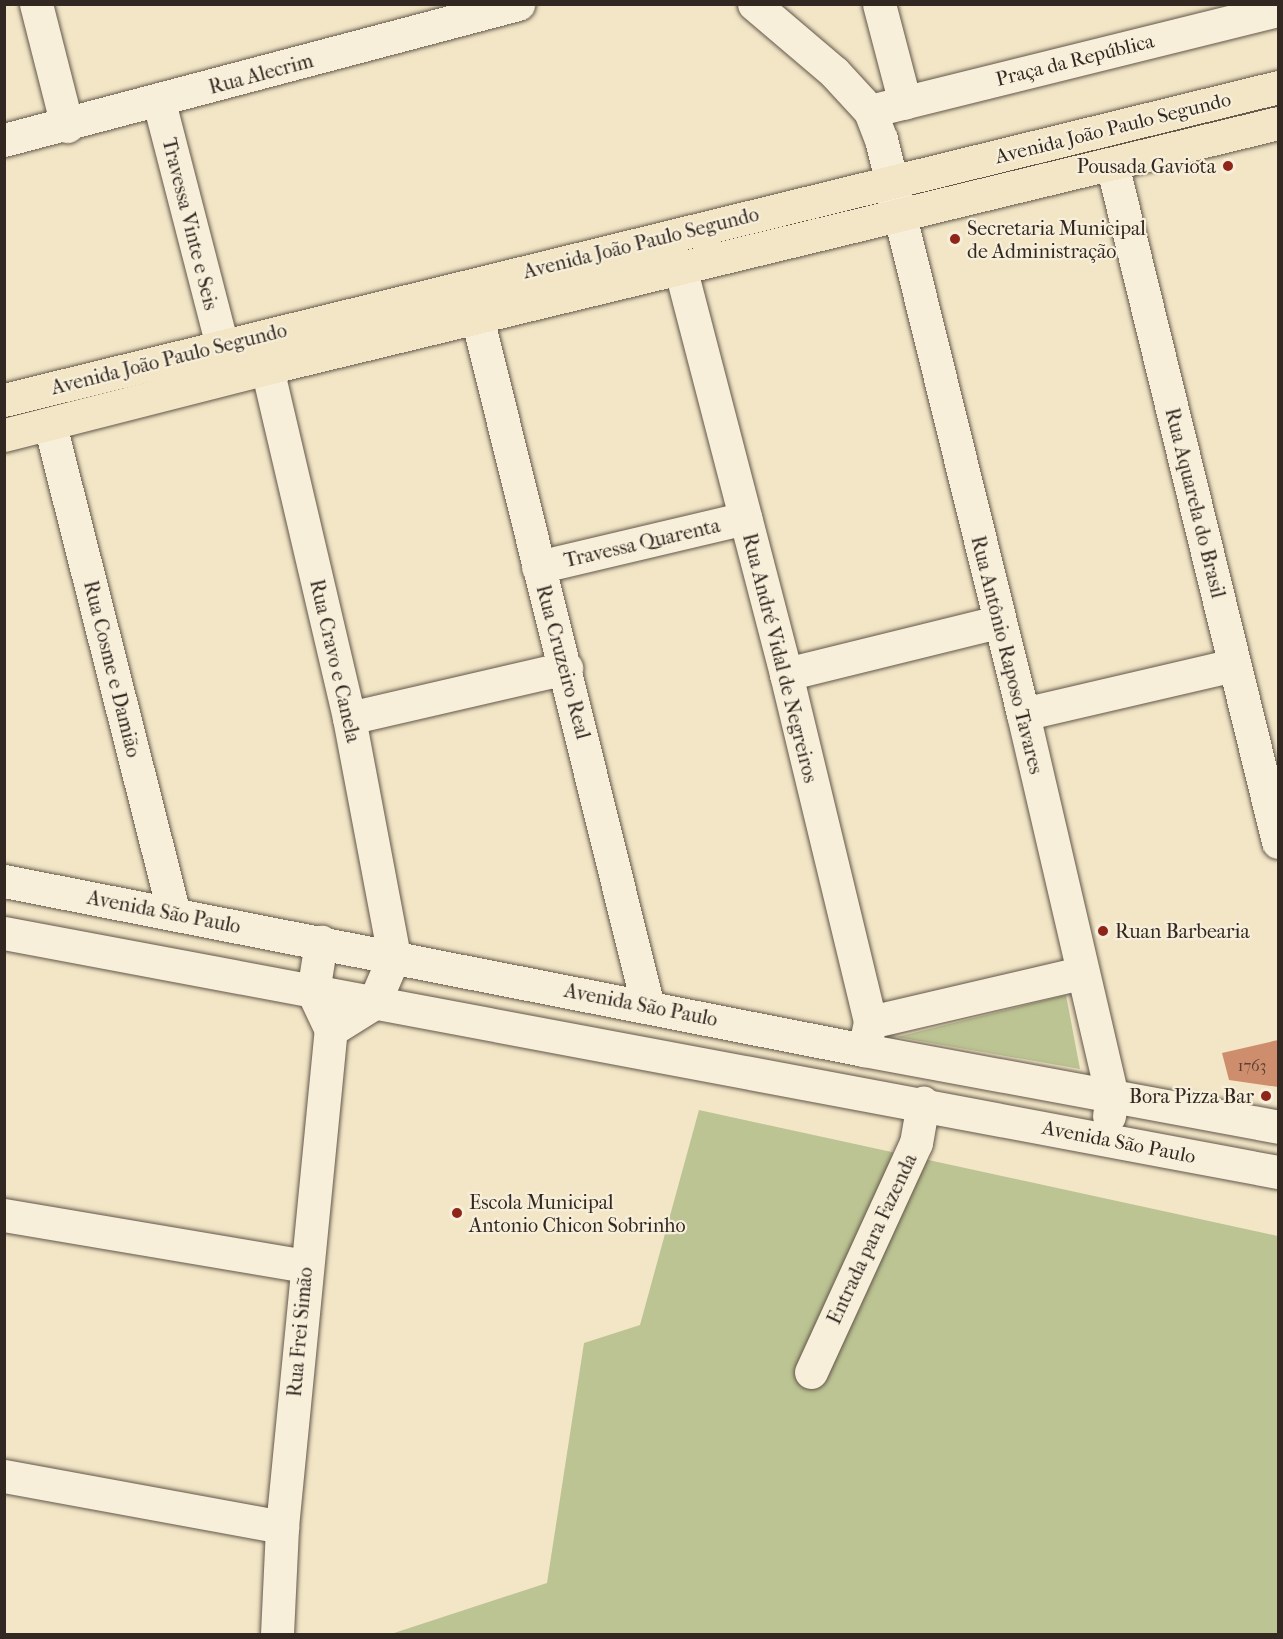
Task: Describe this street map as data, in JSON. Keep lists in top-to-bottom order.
{
  "streets": {
    "main road": ["Avenida João Paulo Segundo"],
    "street": [
      "Praça da República",
      "Rua Alecrim",
      "Travessa Vinte e Seis",
      "Rua Aquarela do Brasil",
      "Travessa Quarenta",
      "Rua Antônio Raposo Tavares",
      "Rua André Vidal de Negreiros",
      "Rua Cravo e Canela",
      "Rua Cruzeiro Real",
      "Rua Cosme e Damião",
      "Avenida São Paulo",
      "Entrada para Fazenda",
      "Rua Frei Simão"
    ]
  },
  "crossings": [
    ["Rua Alecrim", "Travessa Vinte e Seis"],
    ["Avenida João Paulo Segundo", "Travessa Vinte e Seis"],
    ["Avenida João Paulo Segundo", "Rua Aquarela do Brasil"],
    ["Avenida João Paulo Segundo", "Rua Antônio Raposo Tavares"],
    ["Avenida João Paulo Segundo", "Rua André Vidal de Negreiros"],
    ["Avenida João Paulo Segundo", "Rua Cravo e Canela"],
    ["Avenida João Paulo Segundo", "Rua Cruzeiro Real"],
    ["Avenida João Paulo Segundo", "Rua Cosme e Damião"],
    ["Travessa Quarenta", "Rua André Vidal de Negreiros"],
    ["Travessa Quarenta", "Rua Cruzeiro Real"],
    ["Rua Antônio Raposo Tavares", "Avenida São Paulo"],
    ["Rua André Vidal de Negreiros", "Avenida São Paulo"],
    ["Rua Cravo e Canela", "Avenida São Paulo"],
    ["Rua Cruzeiro Real", "Avenida São Paulo"],
    ["Rua Cosme e Damião", "Avenida São Paulo"],
    ["Avenida São Paulo", "Entrada para Fazenda"]
  ],
  "places": [
    "Pousada Gaviota",
    "Secretaria Municipal de Administração",
    "Ruan Barbearia",
    "Bora Pizza Bar",
    "Escola Municipal Antonio Chicon Sobrinho"
  ],
  "house_numbers": ["1763"]
}
